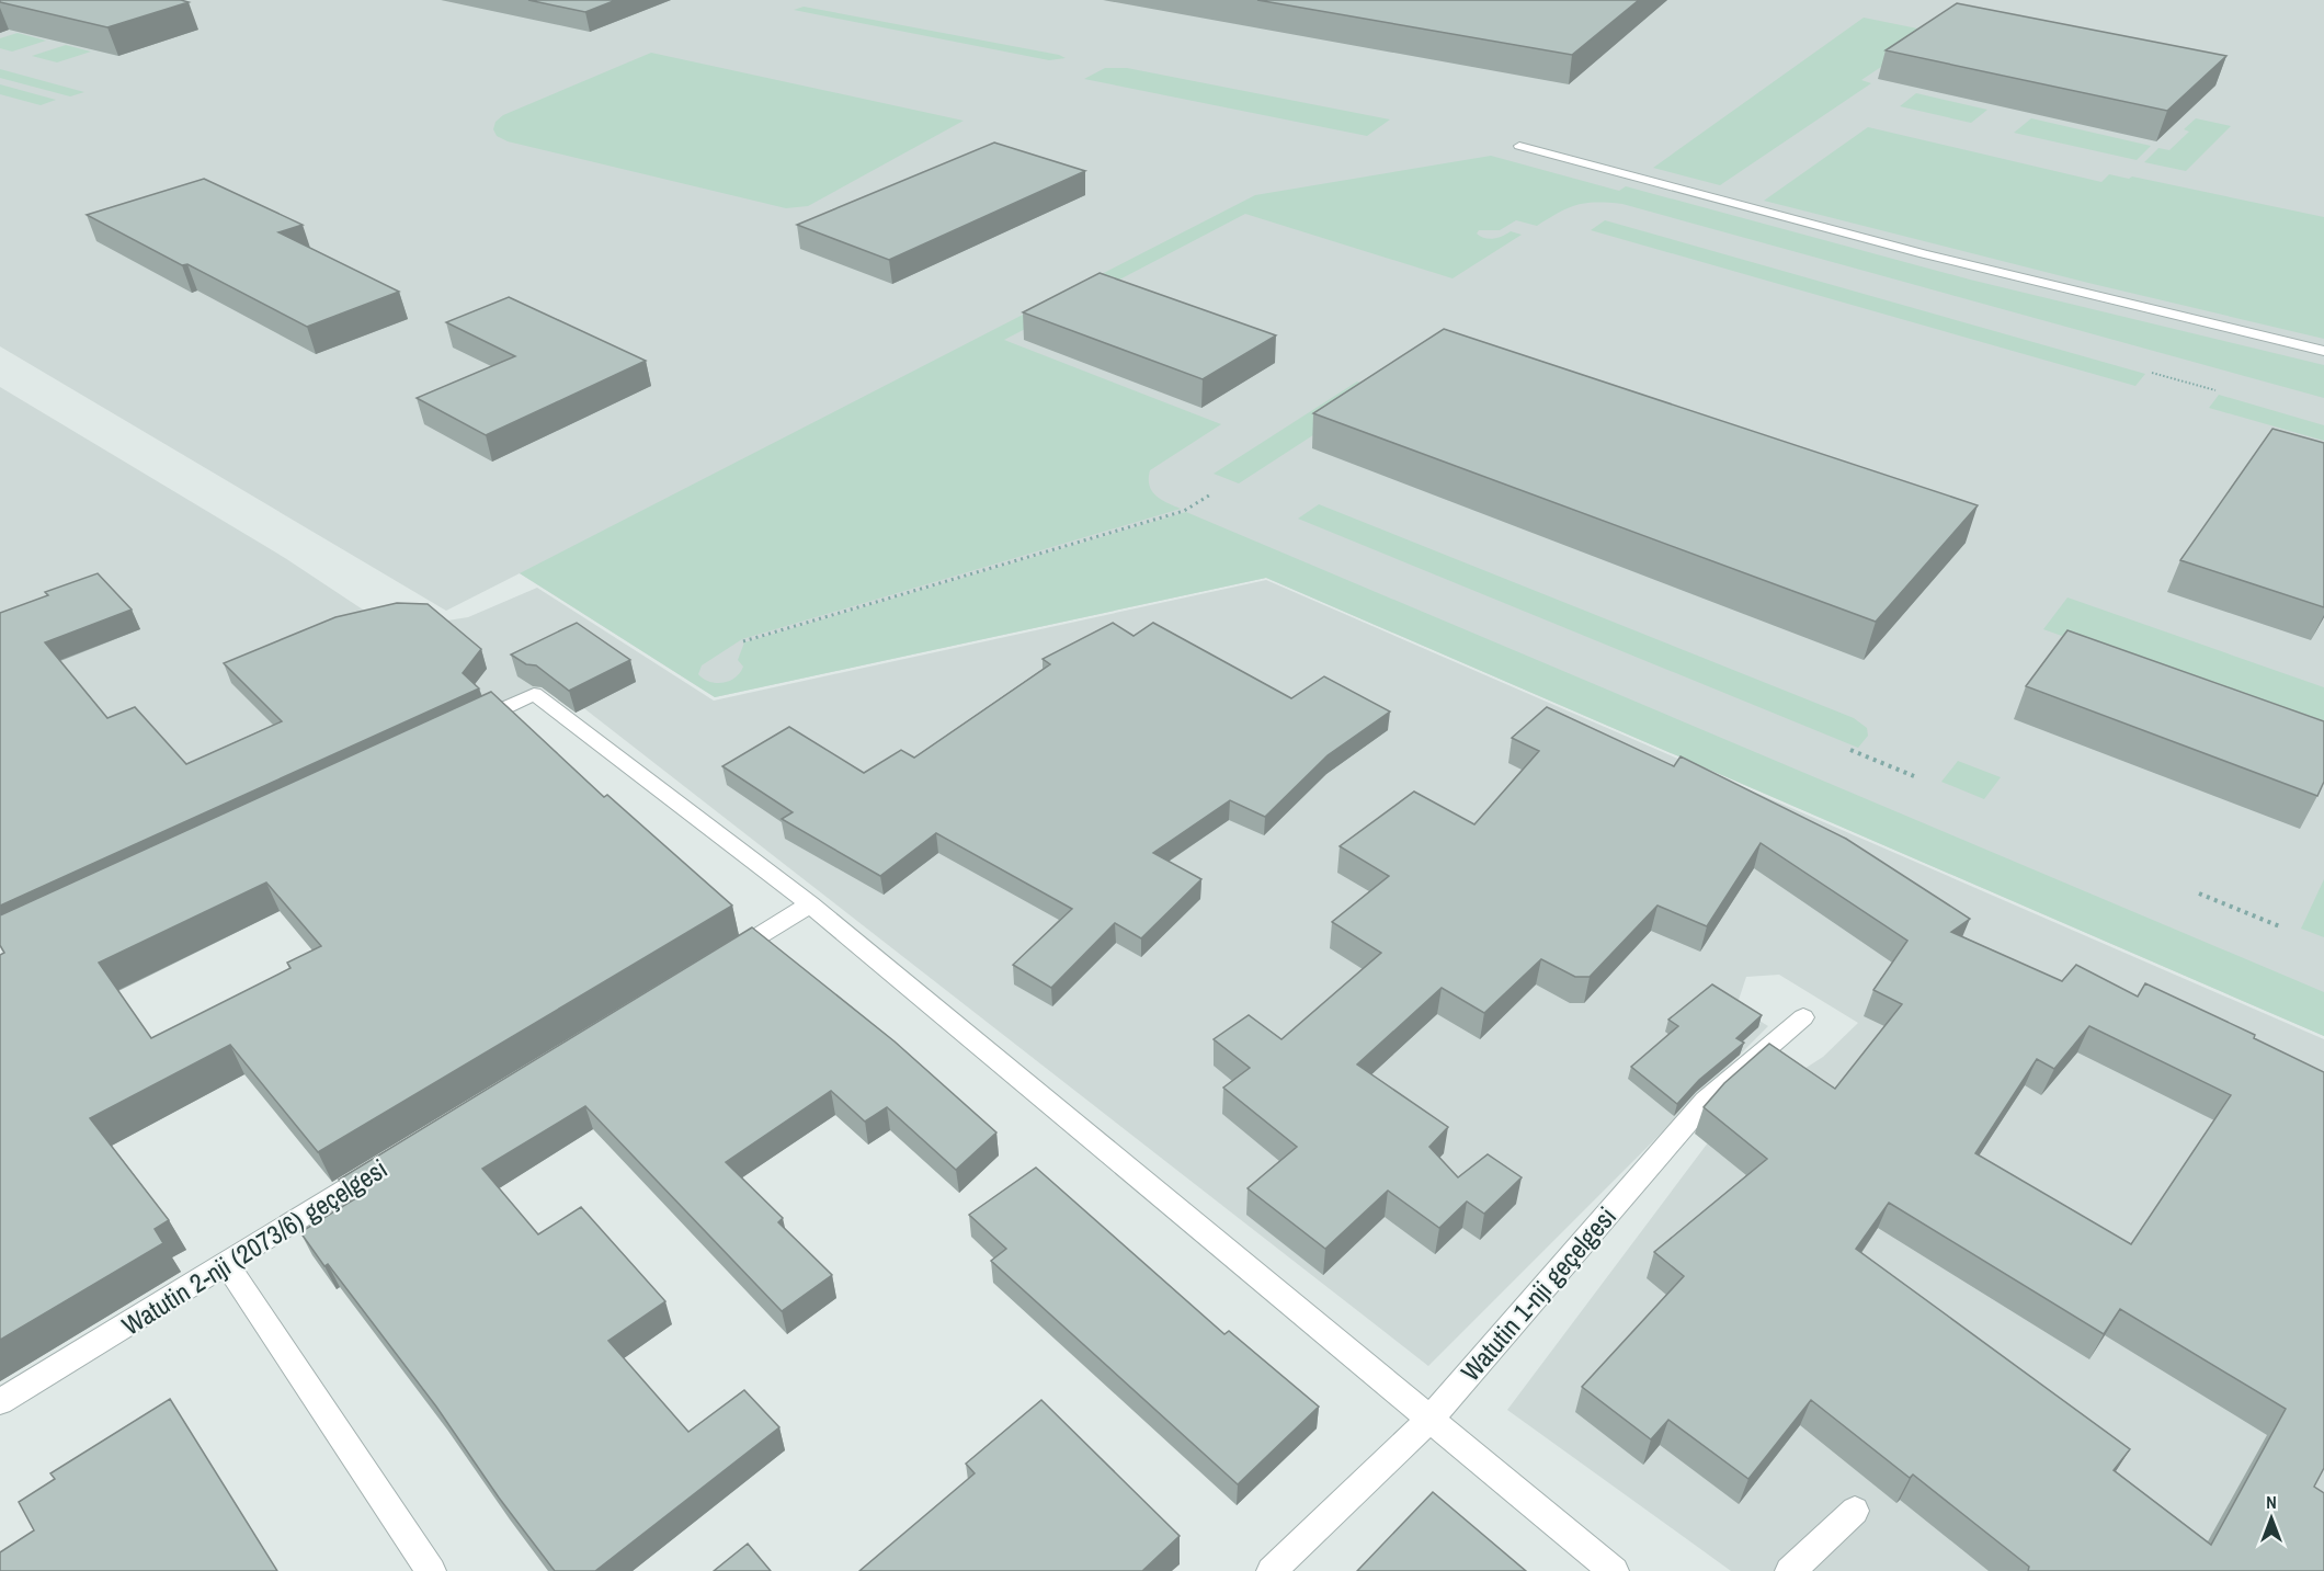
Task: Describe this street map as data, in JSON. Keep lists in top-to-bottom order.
{
  "streets": {
    "street": ["Watutin 2-nji (2073/6) geçelgesi", "Watutin 1-nji geçelgesi"]
  },
  "north": "top"
}
